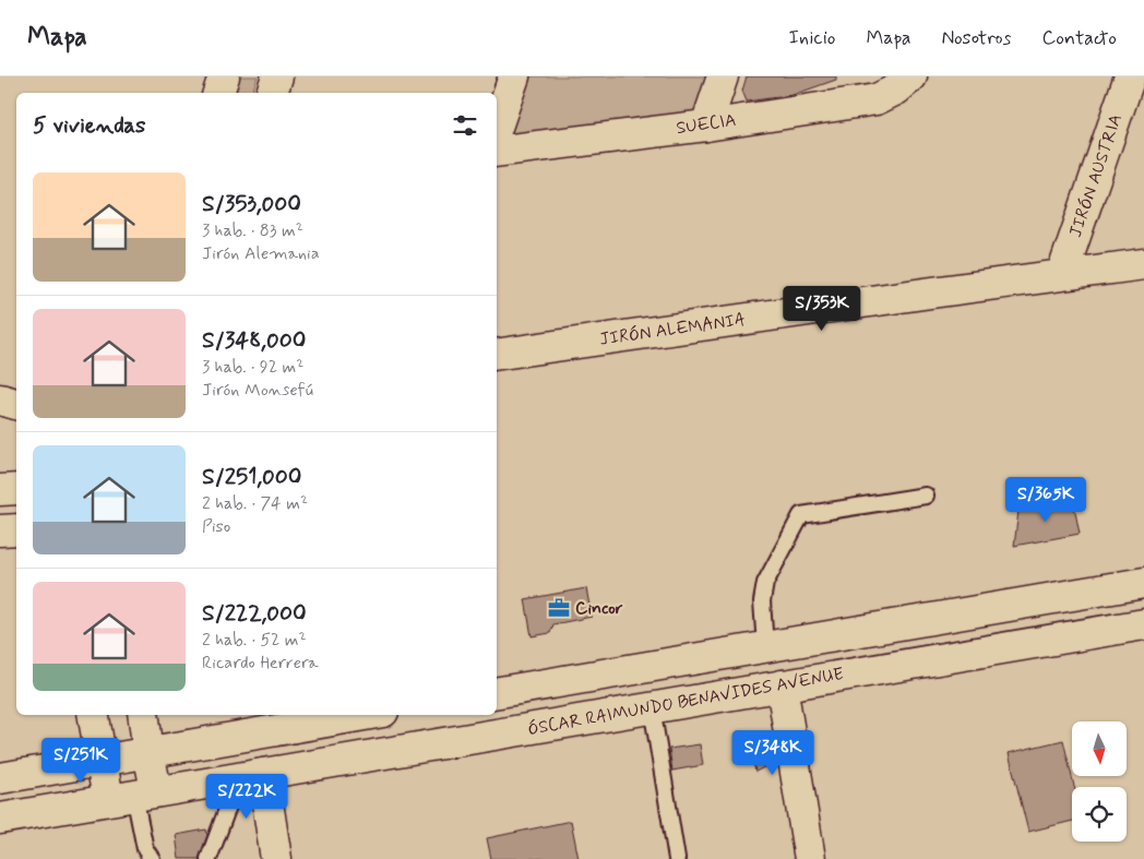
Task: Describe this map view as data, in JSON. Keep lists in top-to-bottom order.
{
  "streets": {
    "main road": [
      "SUECIA",
      "JIRÓN AUSTRIA",
      "JIRÓN ALEMANIA",
      "ÓSCAR RAIMUNDO BENAVIDES AVENUE"
    ]
  },
  "crossings": [
    ["JIRÓN AUSTRIA", "JIRÓN ALEMANIA"]
  ],
  "places": {
    "office": ["Cincor"]
  },
  "north": "bottom",
  "page": {
    "header": "Mapa",
    "nav": [
      "Inicio",
      "Mapa",
      "Nosotros",
      "Contacto"
    ],
    "heading": "5 viviendas",
    "list": [
      {
        "name": "S/353,000",
        "note": "3 hab. · 83 m² · Jirón Alemania"
      },
      {
        "name": "S/348,000",
        "note": "3 hab. · 92 m² · Jirón Monsefú"
      },
      {
        "name": "S/251,000",
        "note": "2 hab. · 74 m² · Piso"
      },
      {
        "name": "S/222,000",
        "note": "2 hab. · 52 m² · Ricardo Herrera"
      }
    ],
    "price": [
      "S/353K",
      "S/365K",
      "S/348K",
      "S/251K",
      "S/222K"
    ]
  }
}
